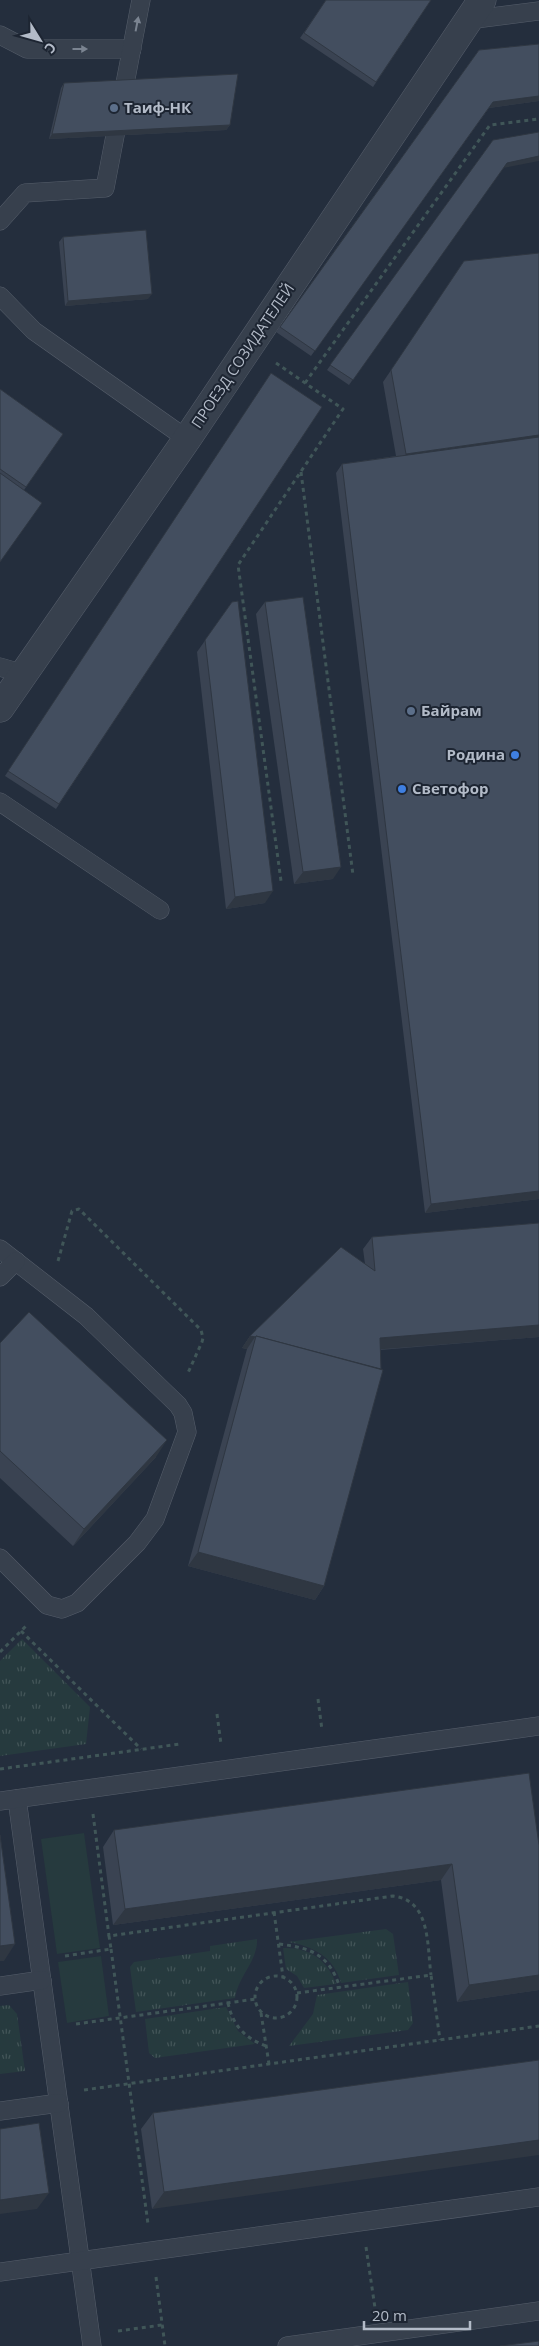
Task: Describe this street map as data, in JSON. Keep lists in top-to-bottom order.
{
  "streets": {
    "street": ["ПРОЕЗД СОЗИДАТЕЛЕЙ"]
  },
  "places": [
    "Таиф-НК",
    "Байрам",
    "Родина",
    "Светофор"
  ],
  "scale_bar": "20 m",
  "north": "bottom right"
}
